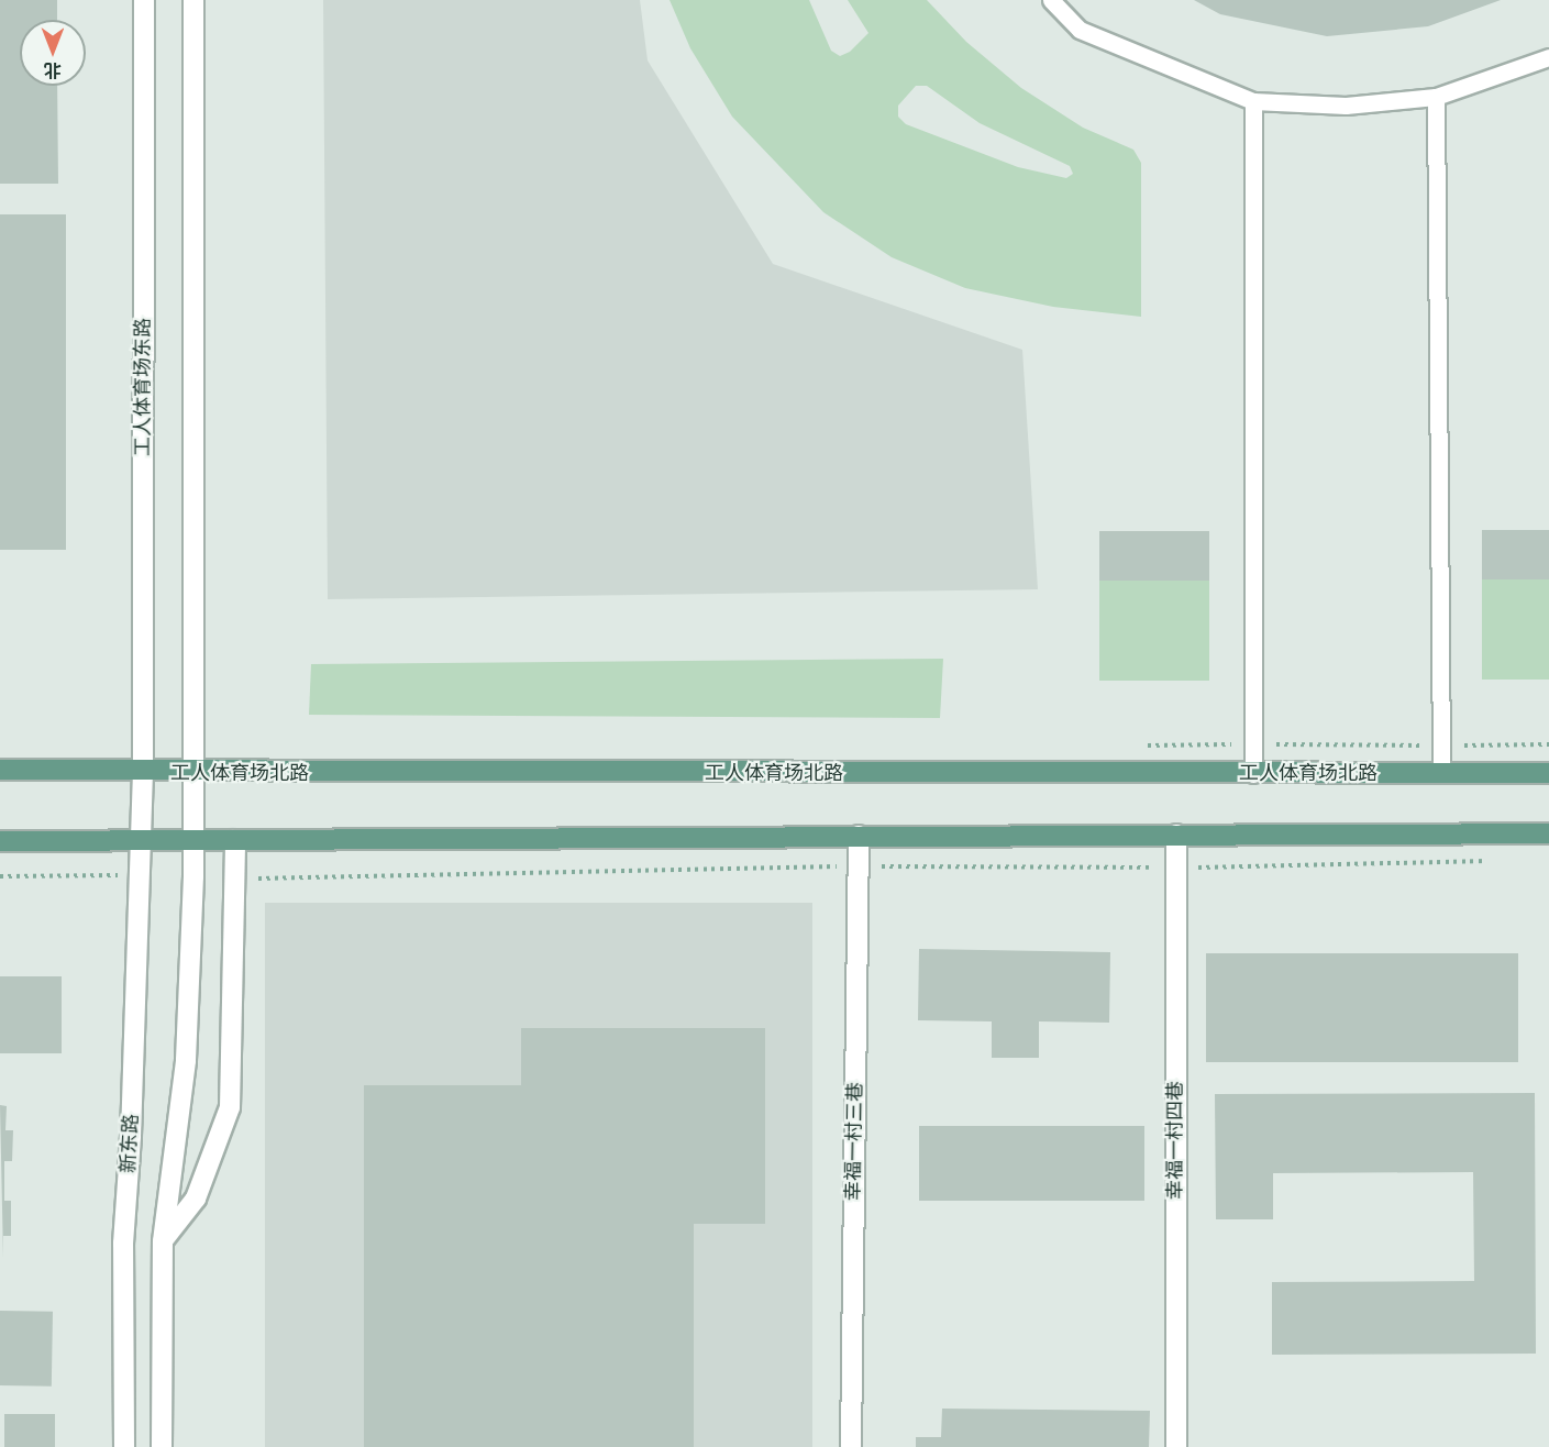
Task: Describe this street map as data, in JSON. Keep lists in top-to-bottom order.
{
  "streets": {
    "main road": [
      "工人体育场东路",
      "工人体育场北路",
      "幸福一村四巷",
      "幸福一村三巷",
      "新东路"
    ]
  },
  "crossings": [
    ["工人体育场东路", "工人体育场北路"],
    ["工人体育场东路", "新东路"]
  ],
  "north": "bottom"
}
